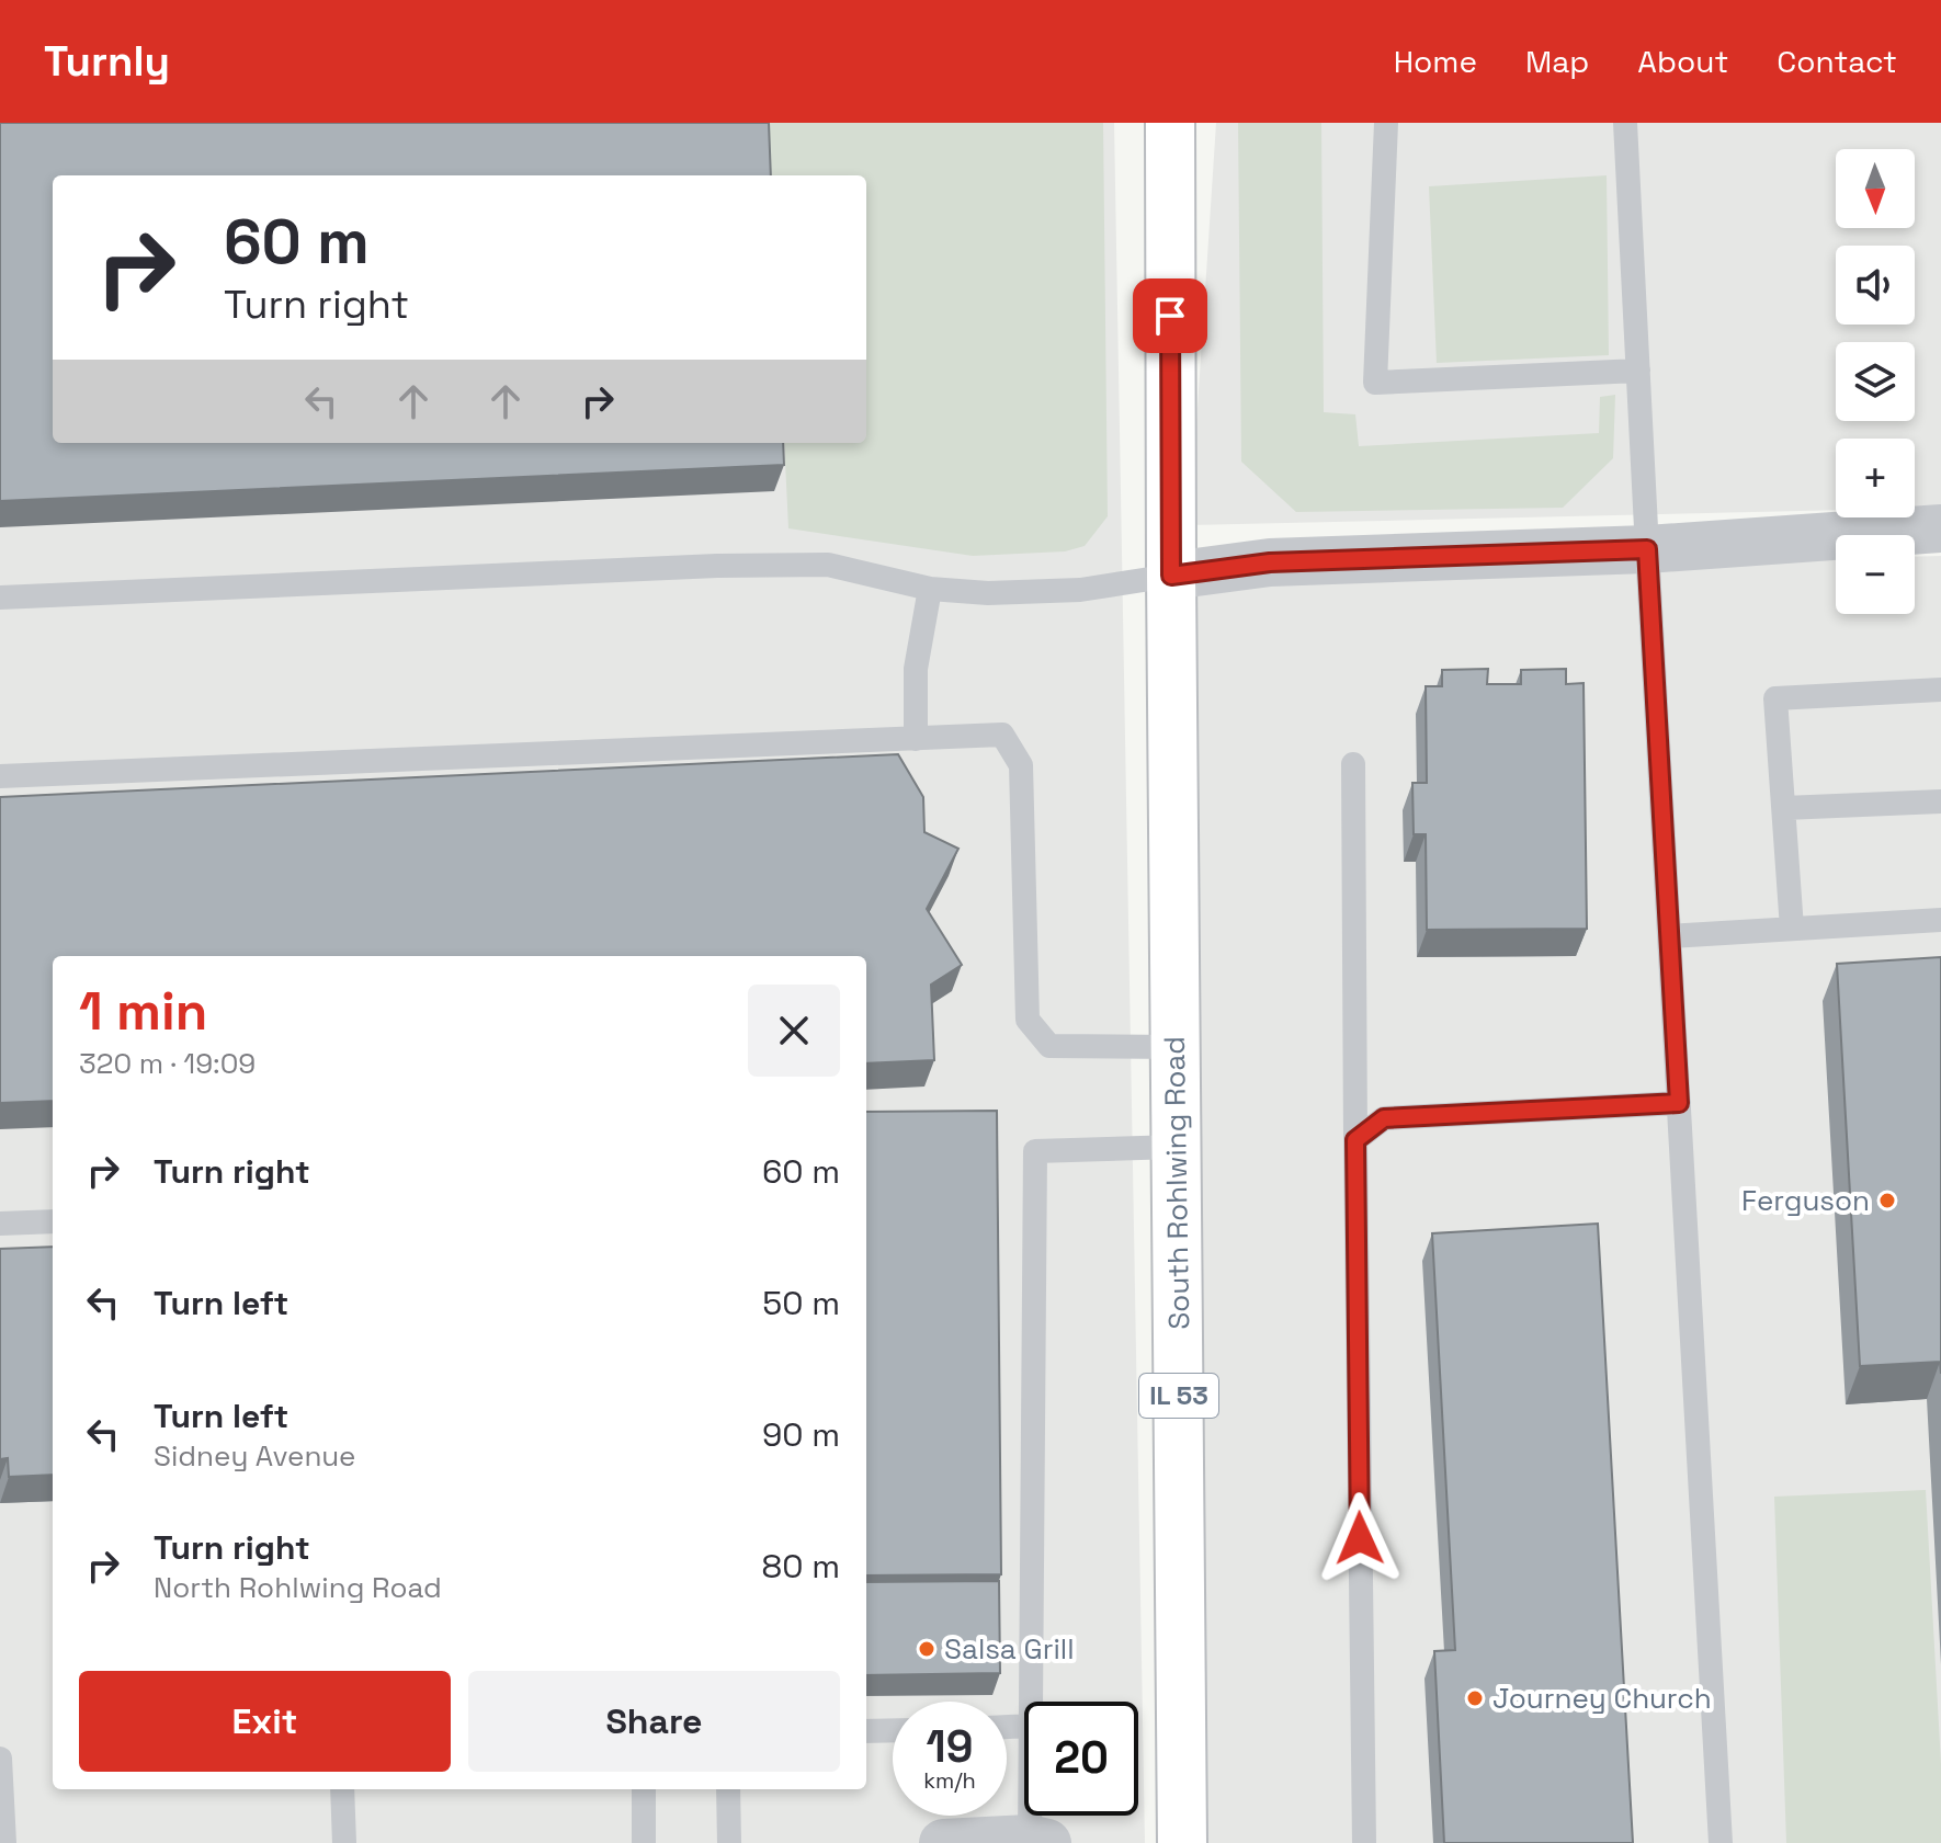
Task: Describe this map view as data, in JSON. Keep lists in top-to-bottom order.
{
  "streets": {
    "main road": ["South Rohlwing Road", "IL 53"]
  },
  "crossings": [
    ["South Rohlwing Road", "IL 53"]
  ],
  "places": ["Ferguson", "Salsa Grill", "Journey Church"],
  "north": "bottom",
  "page": {
    "header": "Turnly",
    "nav": [
      "Home",
      "Map",
      "About",
      "Contact"
    ],
    "map_buttons": ["+", "−"],
    "turn": ["60 m", "Turn right"],
    "heading": ["1 min", "320 m · 19:09"],
    "list": [
      {
        "name": "Turn right",
        "value": "60 m"
      },
      {
        "name": "Turn left",
        "value": "50 m"
      },
      {
        "name": "Turn left",
        "note": "Sidney Avenue",
        "value": "90 m"
      },
      {
        "name": "Turn right",
        "note": "North Rohlwing Road",
        "value": "80 m"
      }
    ],
    "buttons": ["Exit", "Share"],
    "speed": "19 km/h",
    "limit": "20"
  }
}
